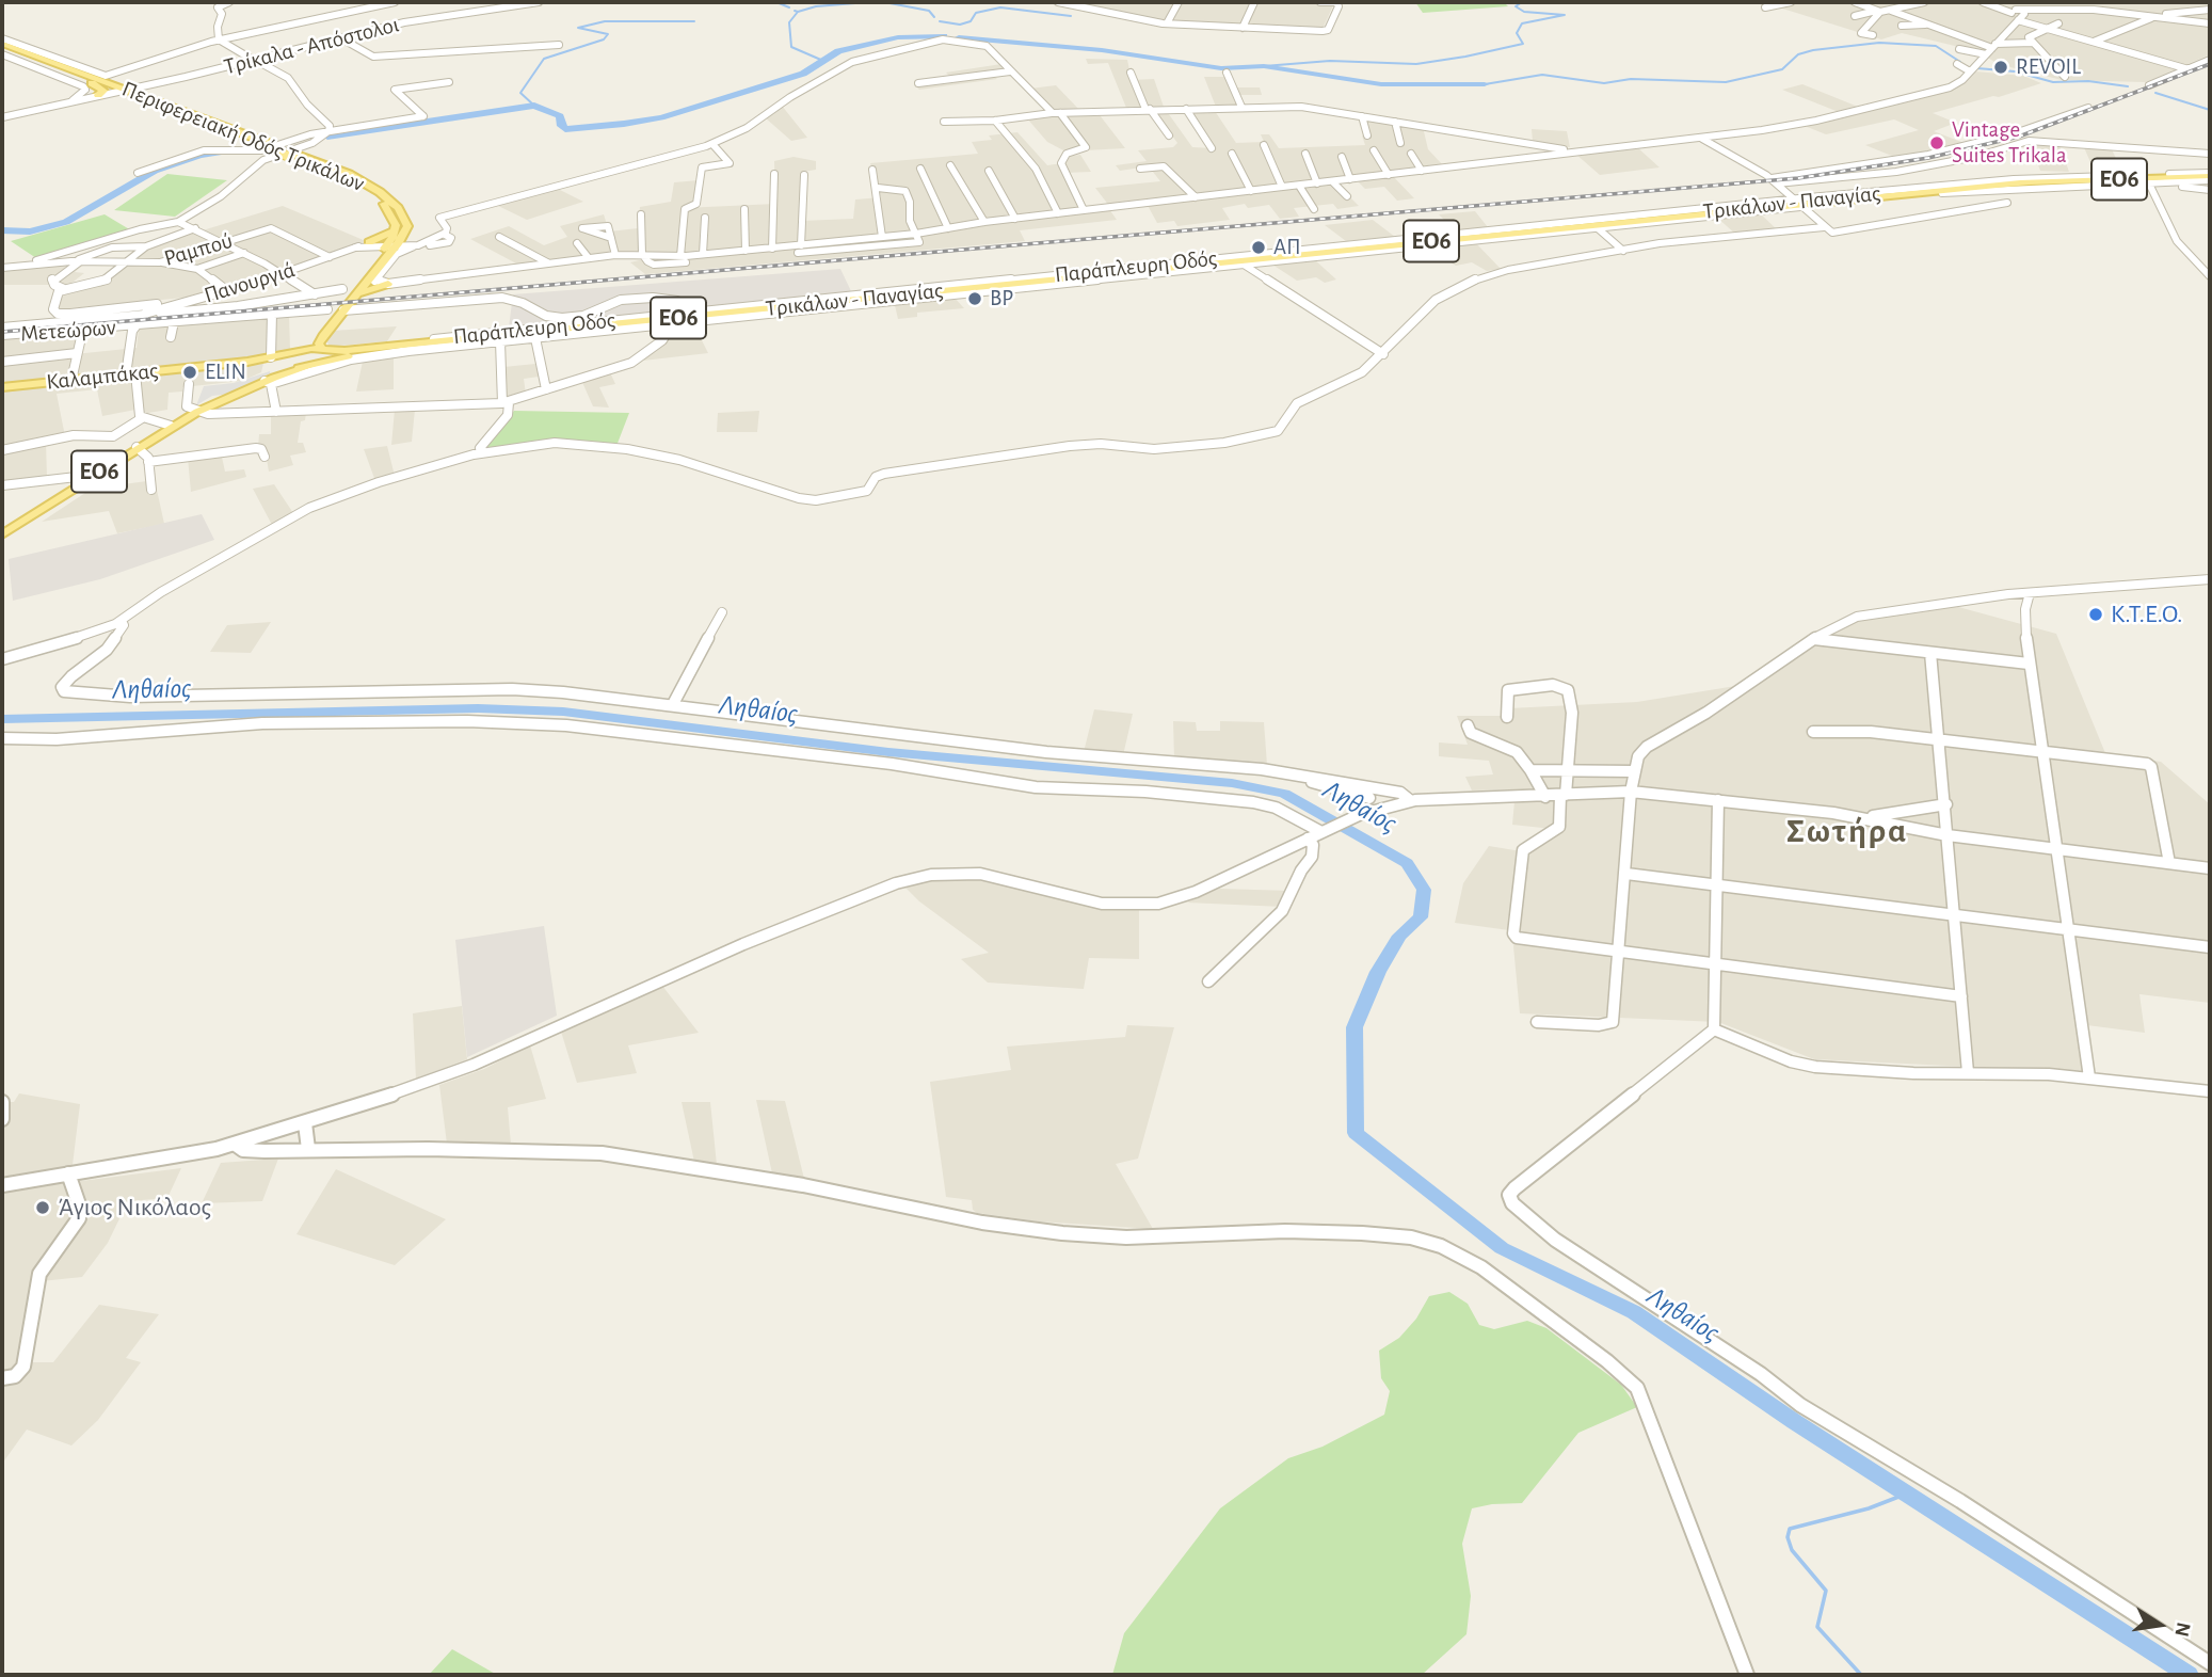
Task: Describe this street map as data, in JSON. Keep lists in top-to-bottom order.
{
  "streets": {
    "main road": [
      "Περιφερειακή Οδός Τρικάλων",
      "ΕΟ6",
      "Τρικάλων - Παναγίας",
      "Καλαμπάκας"
    ],
    "street": [
      "Τρίκαλα - Απόστολοι",
      "Ραμπού",
      "Παράπλευρη Οδός",
      "Πανουργιά",
      "Μετεώρων"
    ]
  },
  "crossings": [
    ["Τρίκαλα - Απόστολοι", "Περιφερειακή Οδός Τρικάλων"],
    ["ΕΟ6", "Τρικάλων - Παναγίας"],
    ["ΕΟ6", "Παράπλευρη Οδός"],
    ["ΕΟ6", "Καλαμπάκας"],
    ["Τρικάλων - Παναγίας", "Παράπλευρη Οδός"],
    ["Ραμπού", "Πανουργιά"]
  ],
  "districts": ["Σωτήρα"],
  "water": ["Ληθαίος"],
  "places": [
    "REVOIL",
    "Vintage Suites Trikala",
    "ΑΠ",
    "BP",
    "ELIN",
    "Κ.Τ.Ε.Ο.",
    "Άγιος Νικόλαος"
  ],
  "north": "right"
}
